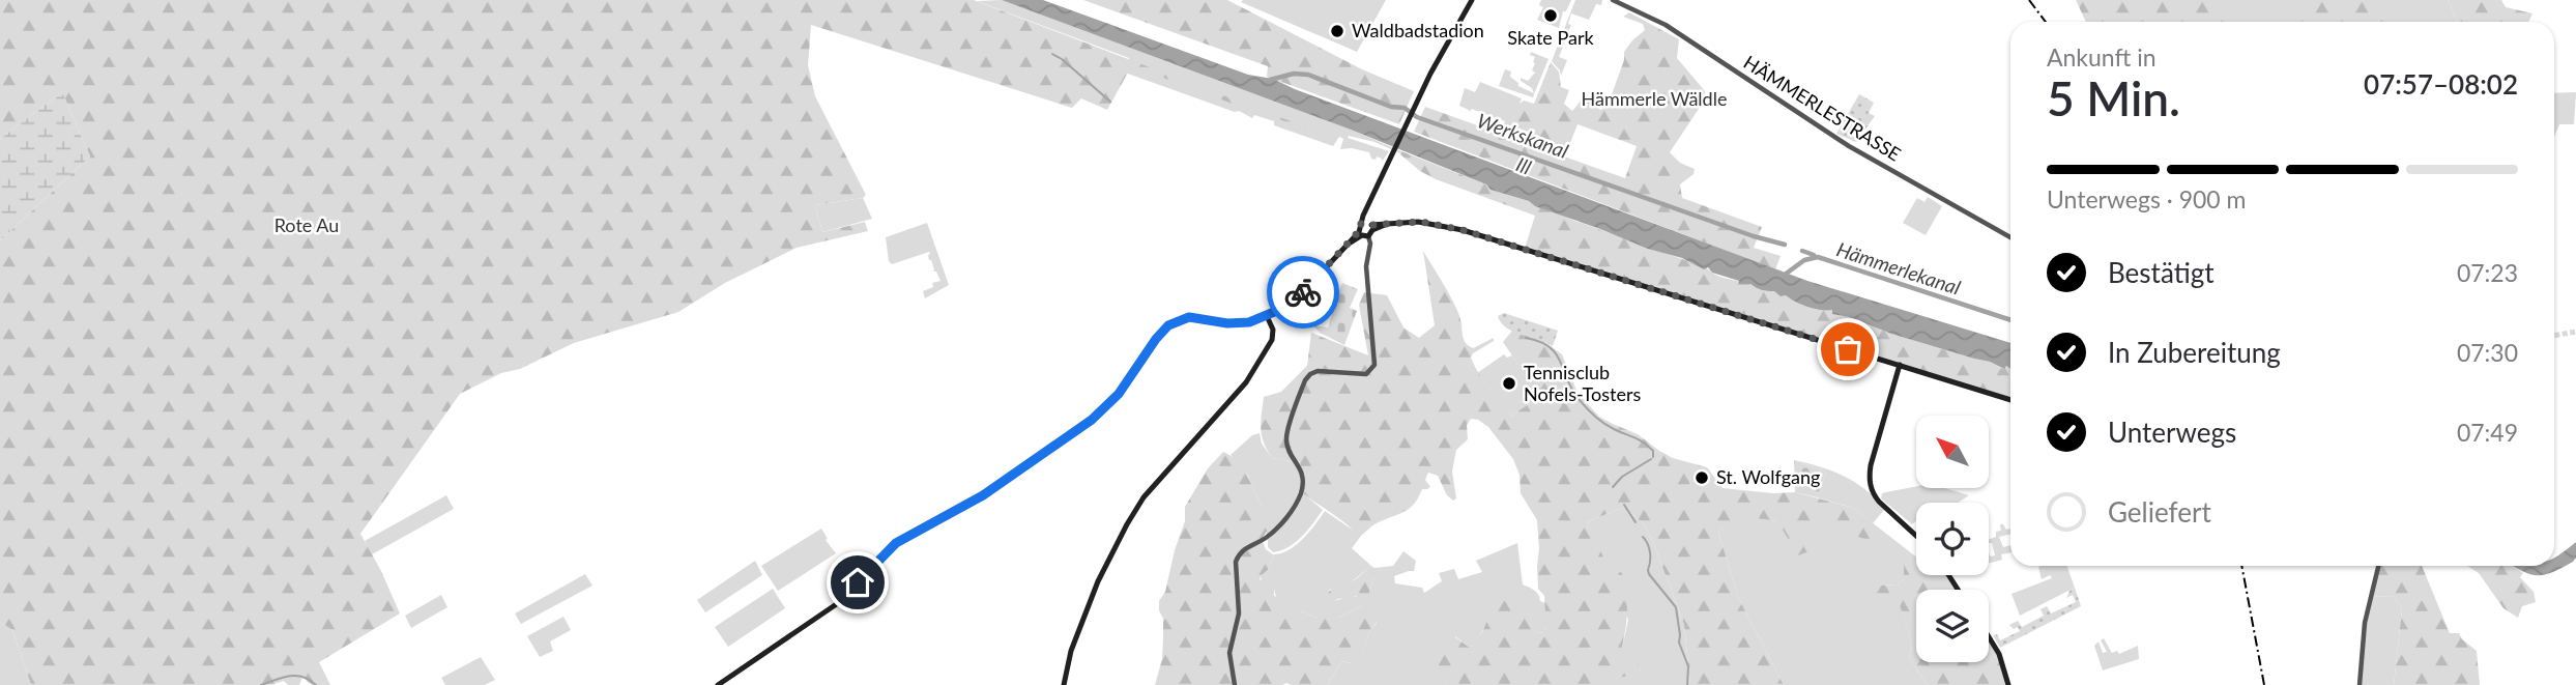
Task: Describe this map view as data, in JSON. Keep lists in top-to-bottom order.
{
  "streets": {
    "street": ["HÄMMERLESTRASSE"]
  },
  "water": ["Werkskanal", "Ill", "Hämmerlekanal"],
  "parks": ["Hämmerle Wäldle", "Rote Au"],
  "places": [
    "Skate Park",
    "Waldbadstadion",
    "Tennisclub Nofels-Tosters",
    "St. Wolfgang"
  ],
  "north": "top left",
  "page": {
    "heading": ["5 Min.", "Ankunft in", "07:57–08:02"],
    "bar": "Unterwegs · 900 m",
    "list": [
      ["Bestätigt", "07:23"],
      ["In Zubereitung", "07:30"],
      ["Unterwegs", "07:49"],
      "Geliefert"
    ]
  }
}
